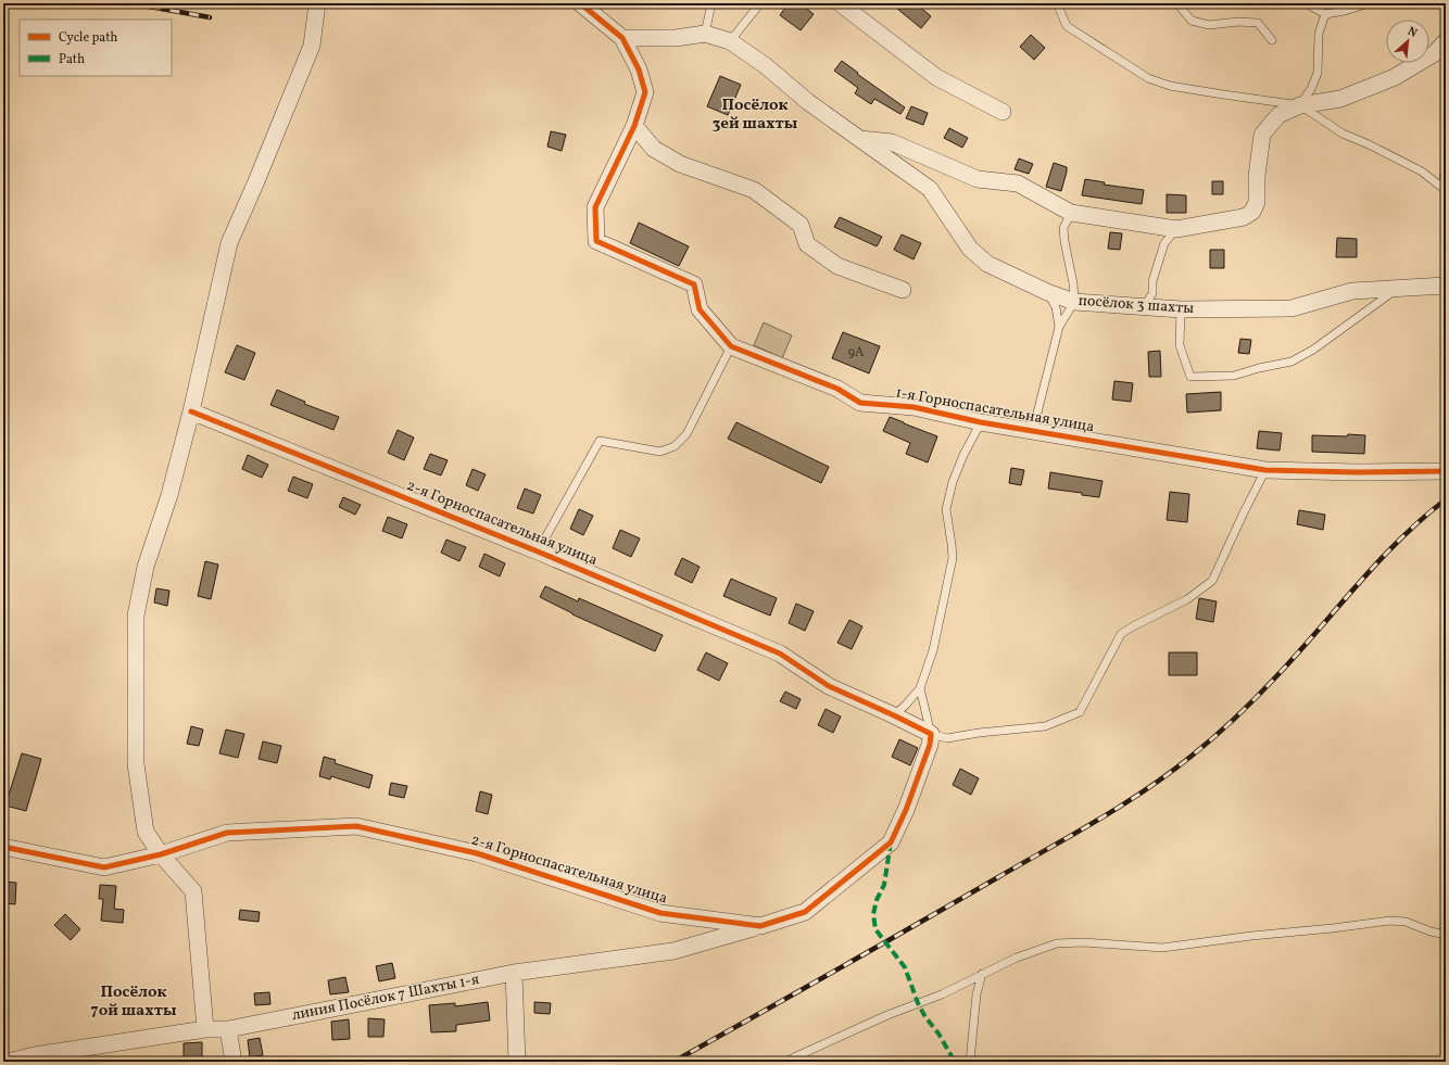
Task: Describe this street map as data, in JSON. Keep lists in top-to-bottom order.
{
  "streets": {
    "street": [
      "посёлок 3 шахты",
      "1-я Горноспасательная улица",
      "2-я Горноспасательная улица",
      "линия Посёлок 7 Шахты 1-я"
    ]
  },
  "crossings": [
    ["2-я Горноспасательная улица", "линия Посёлок 7 Шахты 1-я"]
  ],
  "districts": ["Посёлок 3ей шахты", "Посёлок 7ой шахты"],
  "house_numbers": ["9А"],
  "legend": ["Cycle path", "Path"],
  "north": "top right"
}
